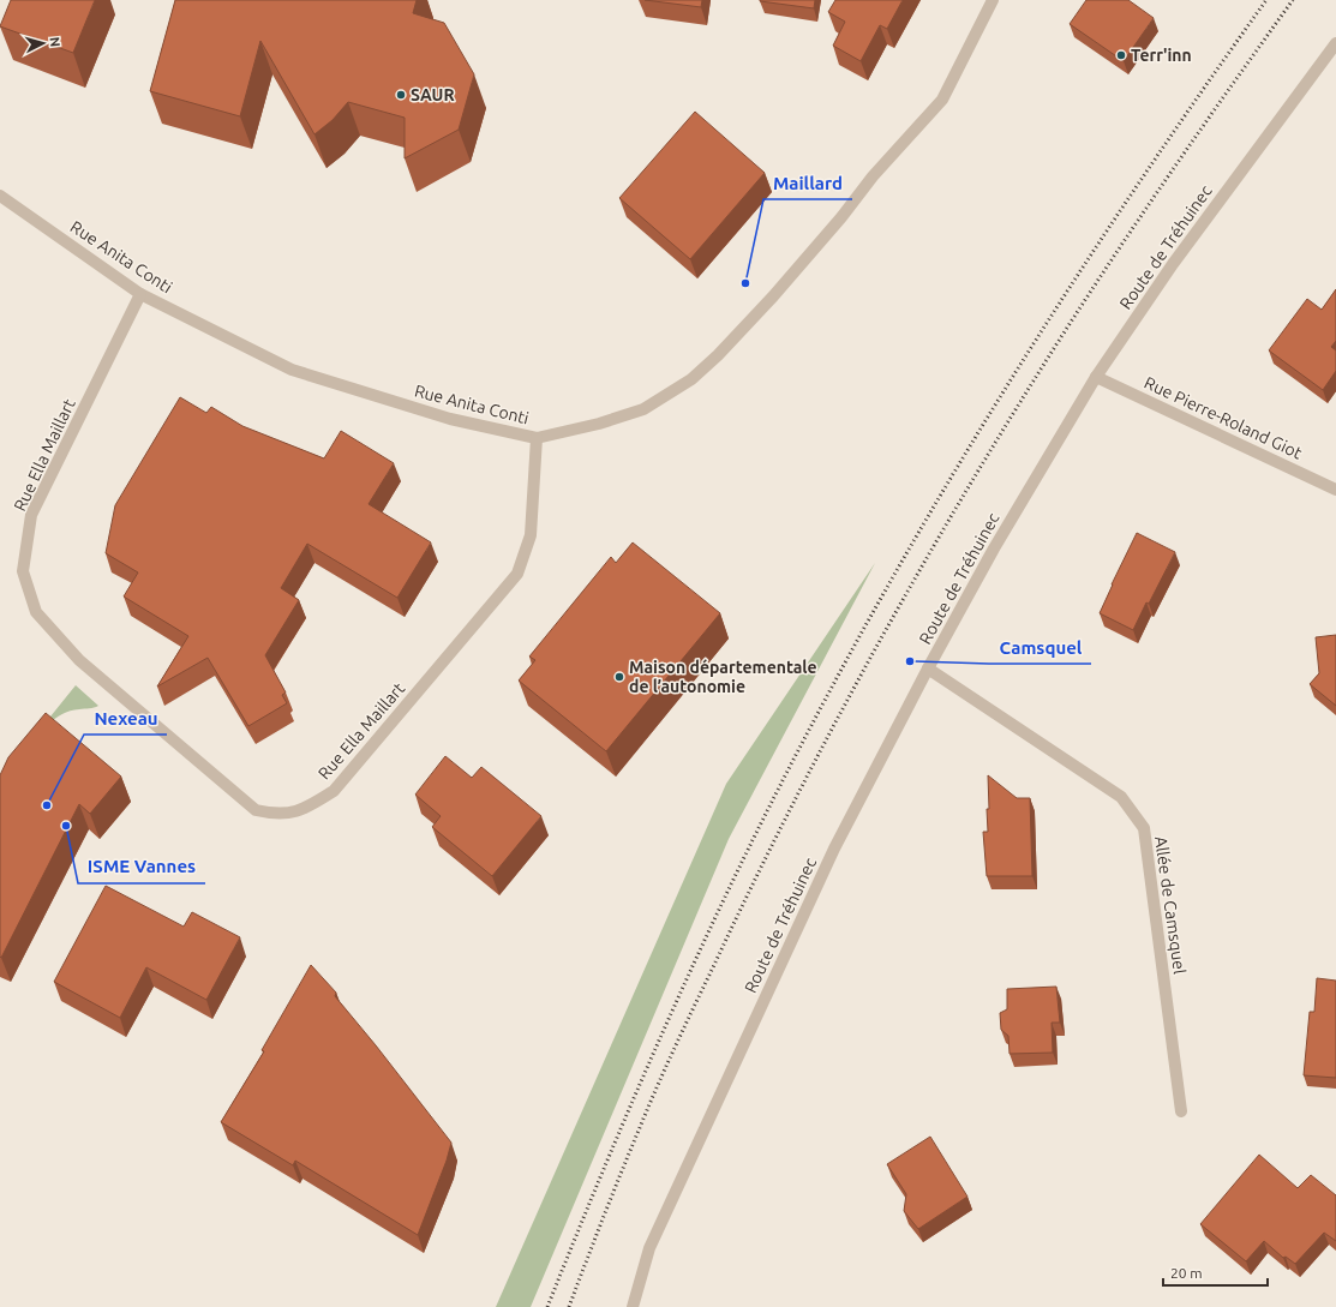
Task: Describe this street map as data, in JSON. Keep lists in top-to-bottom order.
{
  "streets": {
    "street": [
      "Route de Tréhuinec",
      "Rue Anita Conti",
      "Rue Pierre-Roland Giot",
      "Rue Ella Maillart",
      "Allée de Camsquel"
    ]
  },
  "crossings": [
    ["Route de Tréhuinec", "Rue Pierre-Roland Giot"],
    ["Route de Tréhuinec", "Allée de Camsquel"],
    ["Rue Anita Conti", "Rue Ella Maillart"]
  ],
  "places": [
    "Terr'inn",
    "SAUR",
    "Maillard",
    "Camsquel",
    "Maison départementale de l’autonomie",
    "Nexeau",
    "ISME Vannes"
  ],
  "scale_bar": "20 m",
  "north": "right"
}
